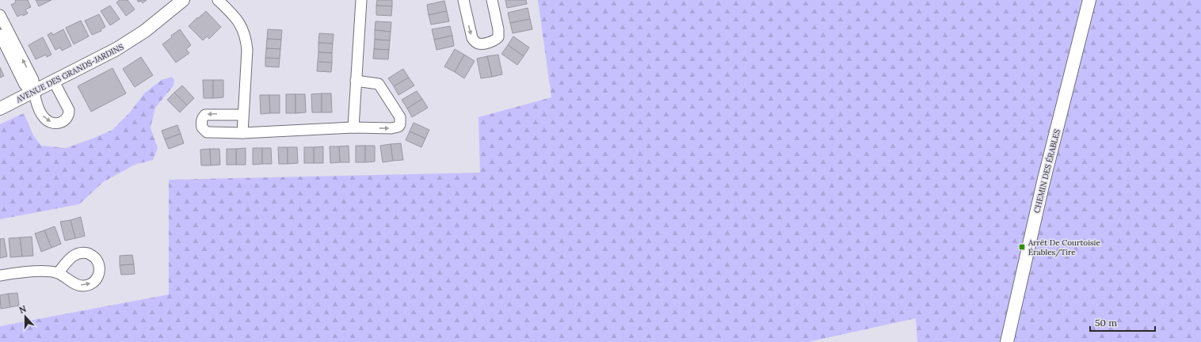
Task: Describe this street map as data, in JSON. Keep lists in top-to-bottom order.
{
  "streets": {
    "street": ["AVENUE DES GRANDS-JARDINS", "CHEMIN DES ÉRABLES"]
  },
  "places": {
    "transit": ["Arrêt De Courtoisie Érables/Tire"]
  },
  "scale_bar": "50 m",
  "north": "top"
}
